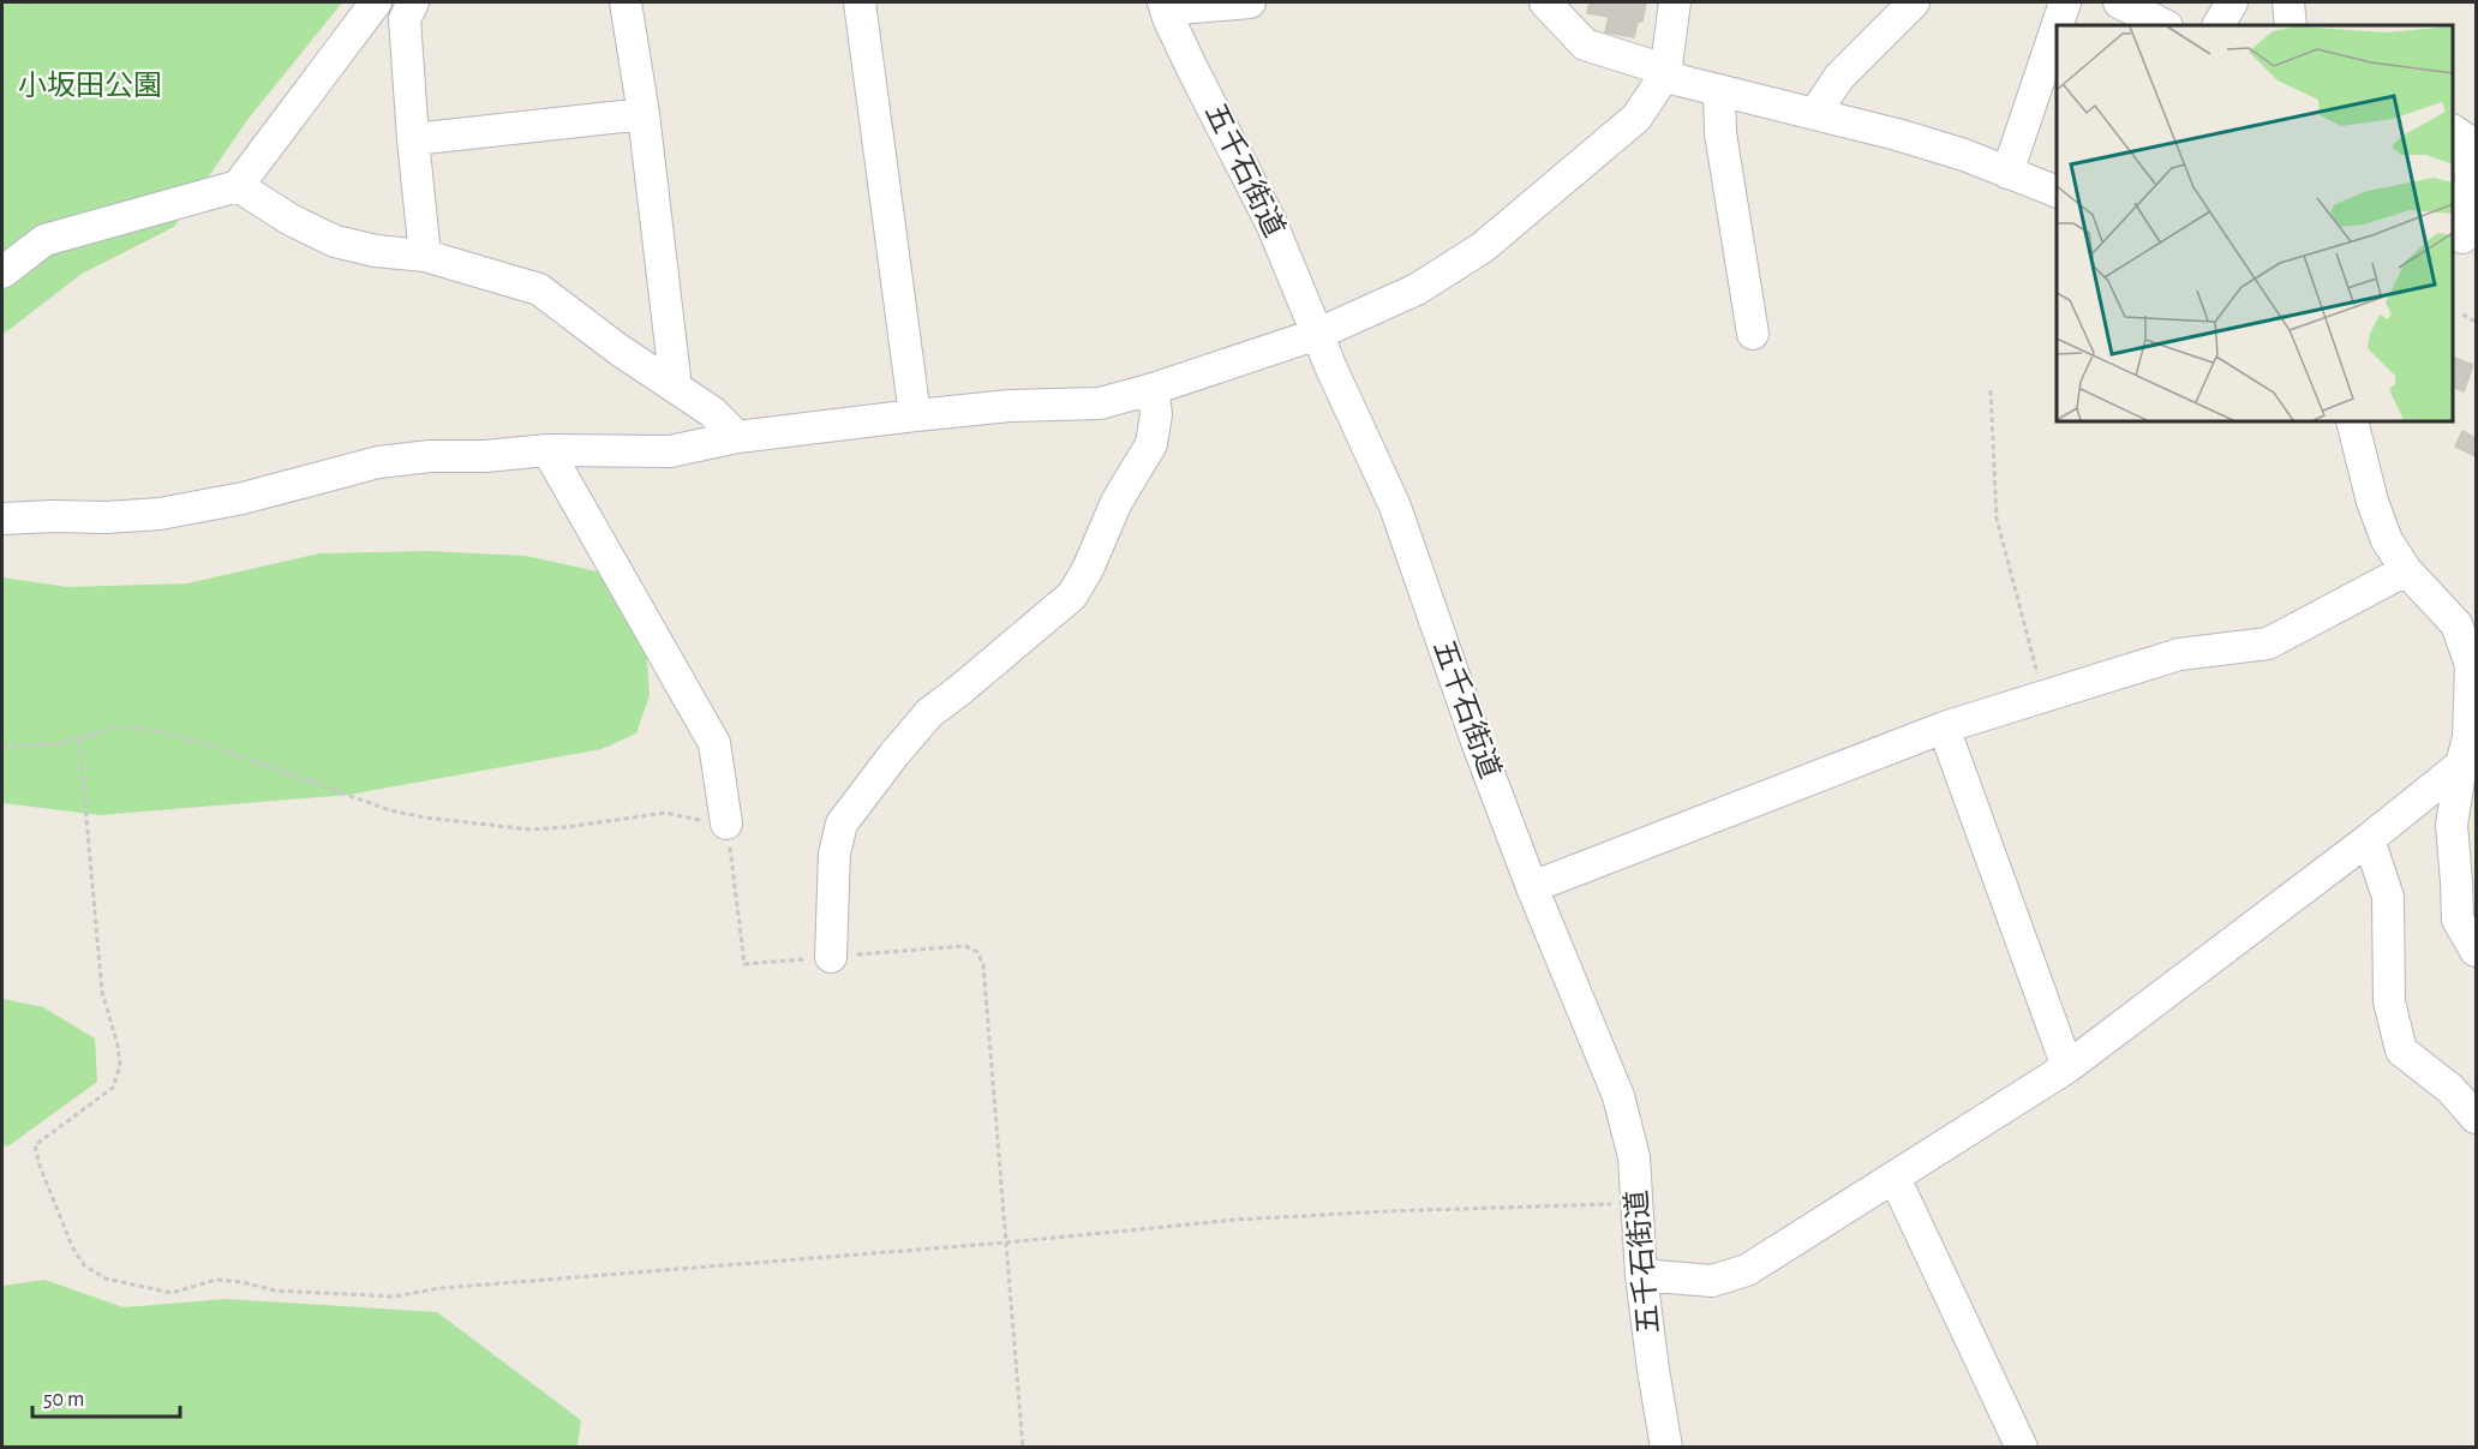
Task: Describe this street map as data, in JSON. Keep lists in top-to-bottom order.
{
  "streets": {
    "street": ["五千石街道"]
  },
  "parks": ["小坂田公園"],
  "scale_bar": "50 m"
}
